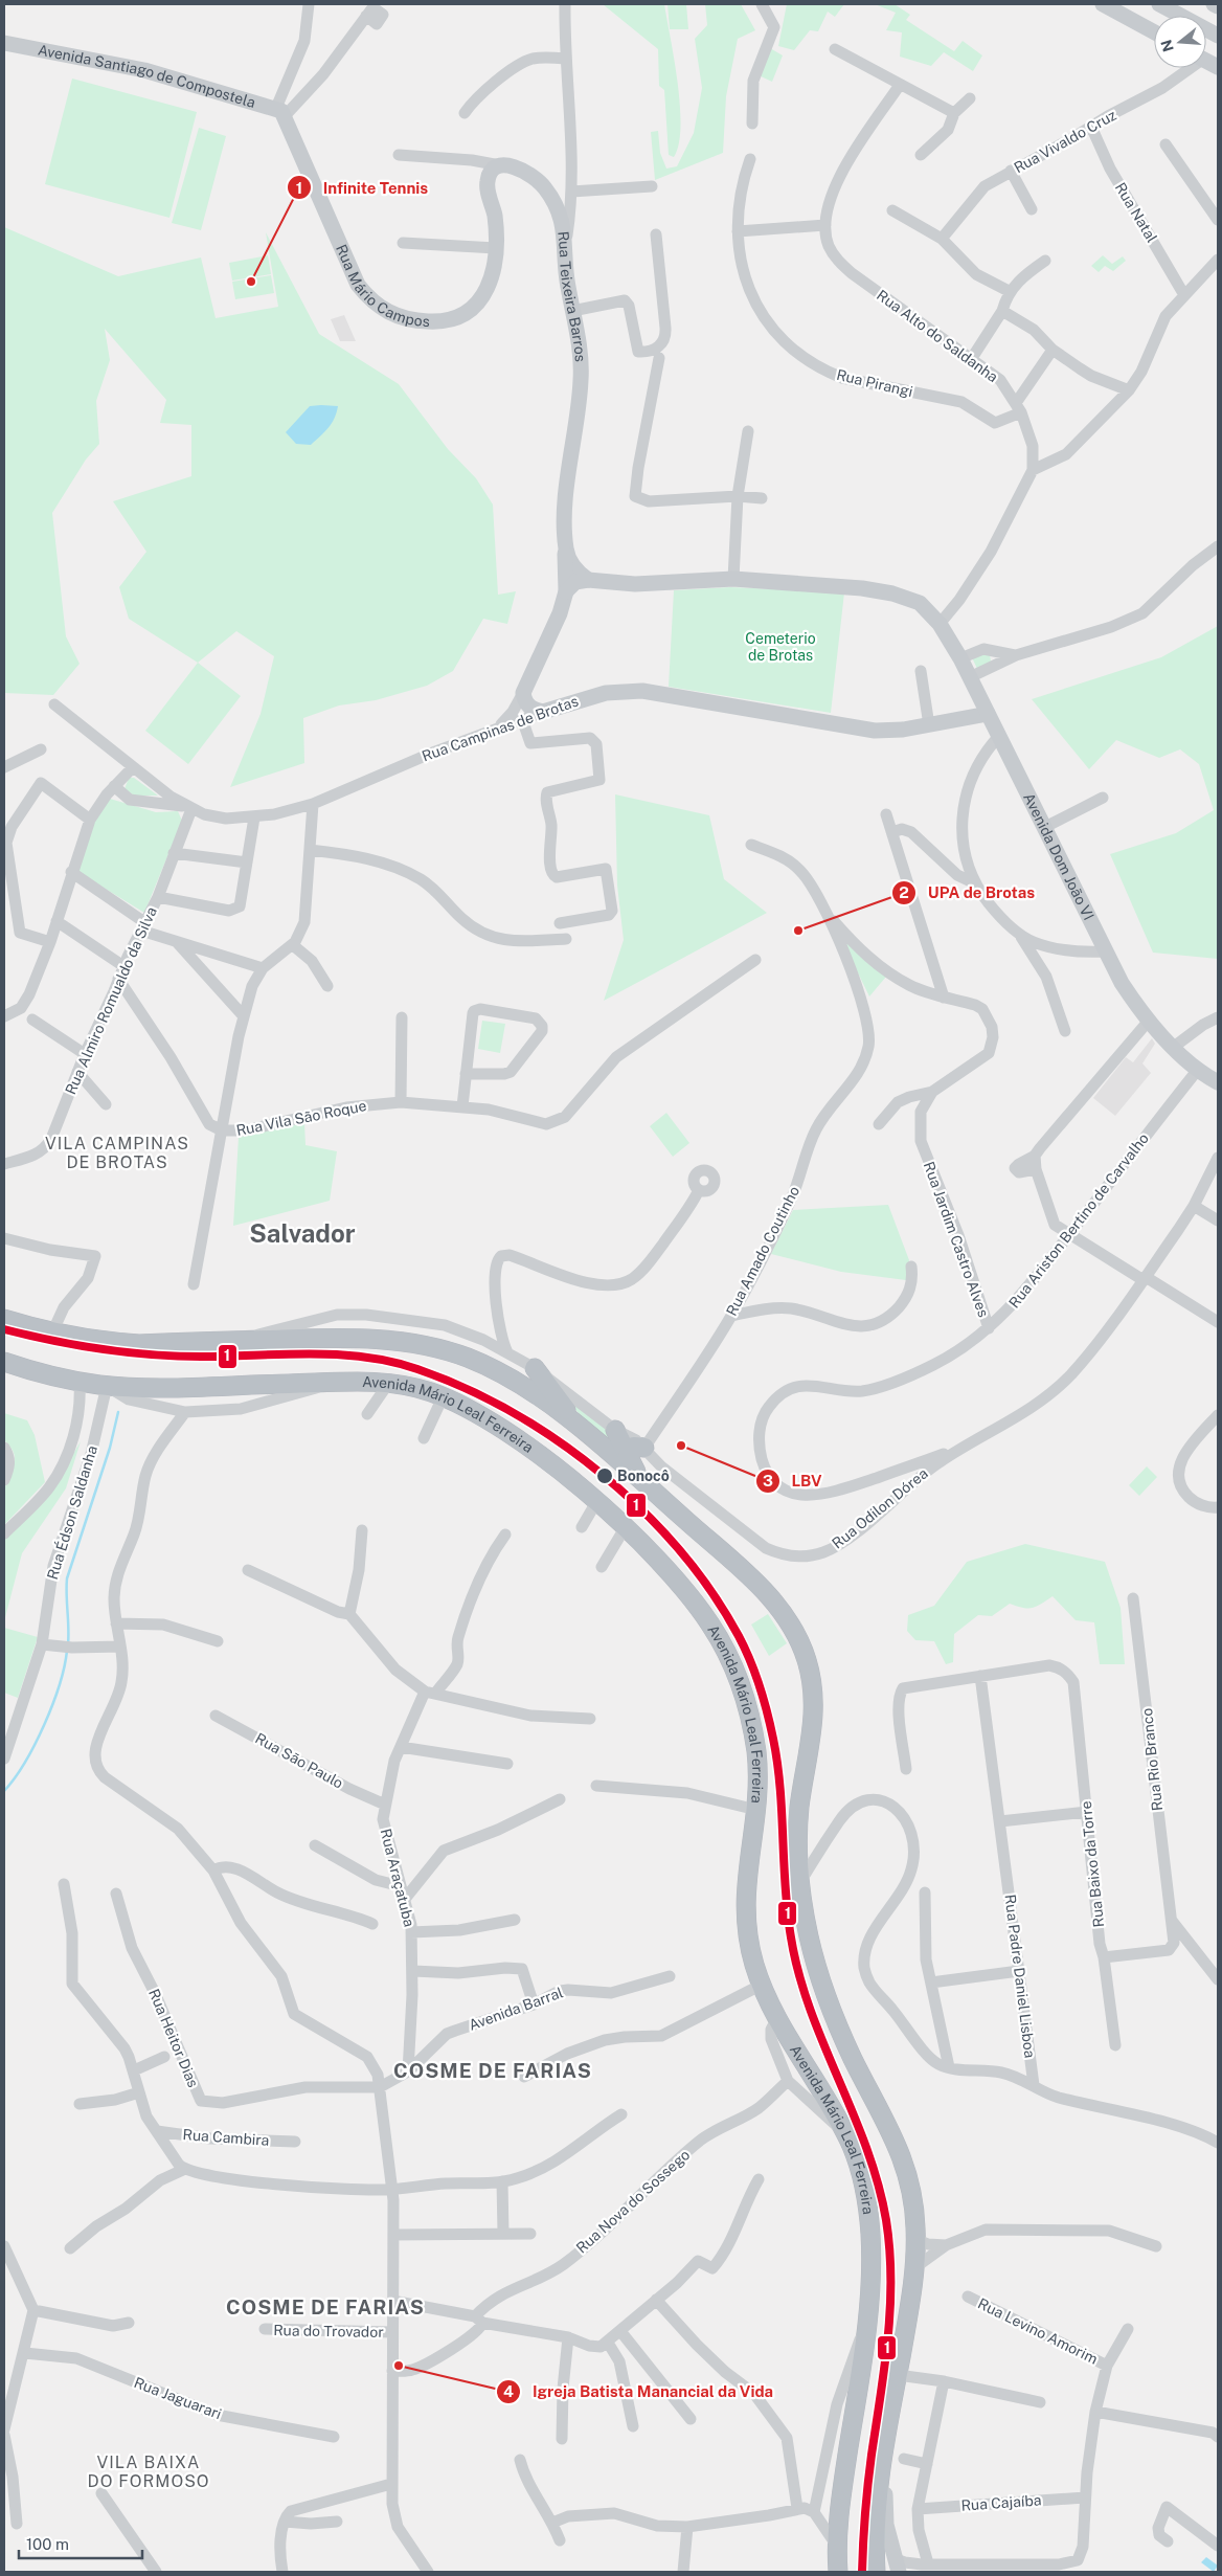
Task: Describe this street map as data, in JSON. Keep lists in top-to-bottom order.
{
  "streets": {
    "highway": ["Avenida Mário Leal Ferreira"],
    "main road": [
      "Avenida Santiago de Compostela",
      "Rua Mário Campos",
      "Rua Teixeira Barros",
      "Rua Campinas de Brotas",
      "Avenida Dom João VI"
    ],
    "street": [
      "Rua Vivaldo Cruz",
      "Rua Natal",
      "Rua Alto do Saldanha",
      "Rua Pirangi",
      "Rua Almiro Romualdo da Silva",
      "Rua Vila São Roque",
      "Rua Ariston Bertino de Carvalho",
      "Rua Jardim Castro Alves",
      "Rua Amado Coutinho",
      "Rua Odilon Dórea",
      "Rua Édson Saldanha",
      "Rua Rio Branco",
      "Rua São Paulo",
      "Rua Baixo da Torre",
      "Rua Araçatuba",
      "Rua Padre Daniel Lisboa",
      "Avenida Barral",
      "Rua Heitor Dias",
      "Rua Cambira",
      "Rua Nova do Sossego",
      "Rua do Trovador",
      "Rua Levino Amorim",
      "Rua Jaguarari",
      "Rua Cajaíba"
    ]
  },
  "crossings": [
    ["Avenida Santiago de Compostela", "Rua Mário Campos"],
    ["Rua Vivaldo Cruz", "Rua Natal"],
    ["Rua Alto do Saldanha", "Rua Pirangi"],
    ["Rua Campinas de Brotas", "Avenida Dom João VI"],
    ["Rua Campinas de Brotas", "Rua Almiro Romualdo da Silva"],
    ["Avenida Dom João VI", "Rua Ariston Bertino de Carvalho"],
    ["Rua Almiro Romualdo da Silva", "Rua Vila São Roque"],
    ["Rua Ariston Bertino de Carvalho", "Rua Jardim Castro Alves"],
    ["Rua Ariston Bertino de Carvalho", "Rua Odilon Dórea"],
    ["Rua Amado Coutinho", "Rua Odilon Dórea"],
    ["Avenida Mário Leal Ferreira", "Rua Édson Saldanha"],
    ["Rua Rio Branco", "Rua Baixo da Torre"],
    ["Rua São Paulo", "Rua Araçatuba"],
    ["Rua Baixo da Torre", "Rua Padre Daniel Lisboa"],
    ["Rua Araçatuba", "Avenida Barral"],
    ["Avenida Barral", "Rua Heitor Dias"],
    ["Rua Levino Amorim", "Rua Cajaíba"]
  ],
  "districts": [
    "VILA CAMPINAS DE BROTAS",
    "Salvador",
    "COSME DE FARIAS",
    "COSME DE FARIAS",
    "VILA BAIXA DO FORMOSO"
  ],
  "parks": ["Cemeterio de Brotas"],
  "places": [
    "Infinite Tennis",
    "UPA de Brotas",
    "LBV",
    "Bonocô",
    "Igreja Batista Manancial da Vida"
  ],
  "lines": ["transit line 1"],
  "scale_bar": "100 m",
  "north": "left"
}
